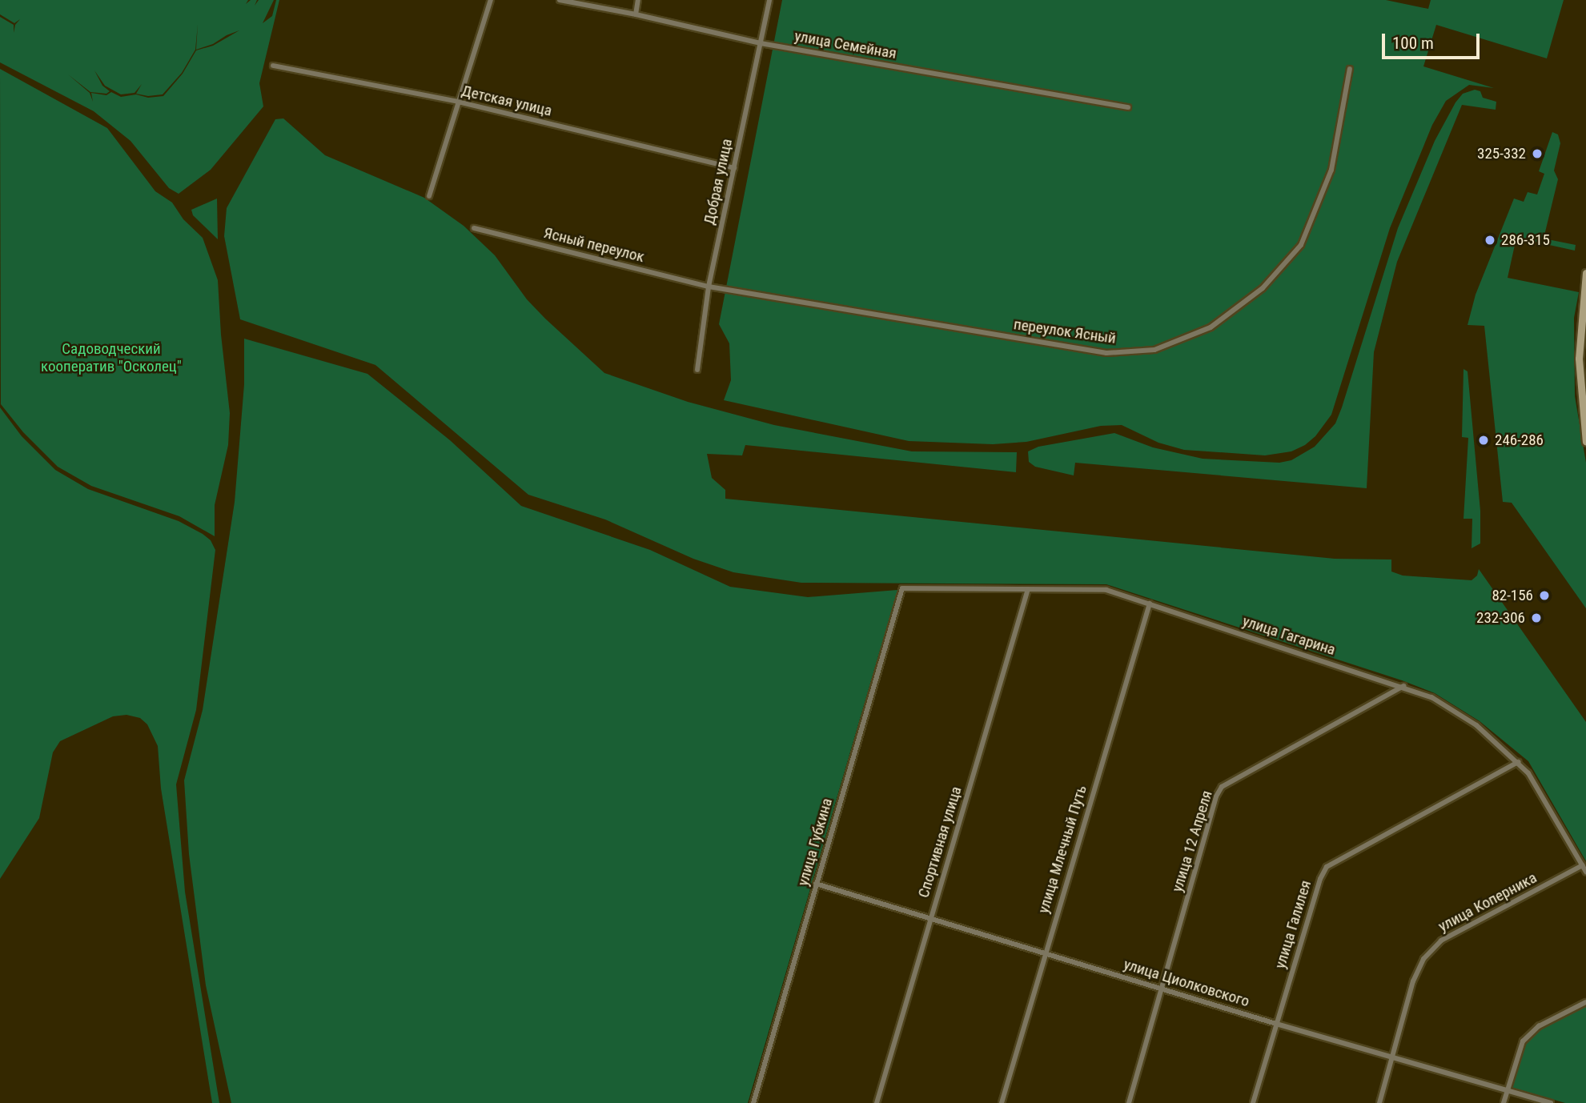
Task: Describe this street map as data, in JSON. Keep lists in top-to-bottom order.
{
  "streets": {
    "street": [
      "улица Семейная",
      "Детская улица",
      "Добрая улица",
      "Ясный переулок",
      "переулок Ясный",
      "улица Гагарина",
      "улица 12 Апреля",
      "улица Губкина",
      "Спортивная улица",
      "улица Млечный Путь",
      "улица Коперника",
      "улица Галилея",
      "улица Циолковского"
    ]
  },
  "crossings": [
    ["улица Семейная", "Добрая улица"],
    ["Детская улица", "Добрая улица"],
    ["Добрая улица", "Ясный переулок"],
    ["Добрая улица", "переулок Ясный"],
    ["Ясный переулок", "переулок Ясный"],
    ["улица Гагарина", "улица 12 Апреля"],
    ["улица Гагарина", "улица Губкина"],
    ["улица Гагарина", "Спортивная улица"],
    ["улица Гагарина", "улица Млечный Путь"],
    ["улица Гагарина", "улица Коперника"],
    ["улица Гагарина", "улица Галилея"],
    ["улица 12 Апреля", "улица Циолковского"],
    ["улица Губкина", "улица Циолковского"],
    ["Спортивная улица", "улица Циолковского"],
    ["улица Млечный Путь", "улица Циолковского"],
    ["улица Коперника", "улица Циолковского"],
    ["улица Галилея", "улица Циолковского"]
  ],
  "parks": ["Садоводческий кооператив \"Осколец\""],
  "places": [
    "325-332",
    "286-315",
    "246-286",
    "82-156",
    "232-306"
  ],
  "scale_bar": "100 m"
}
